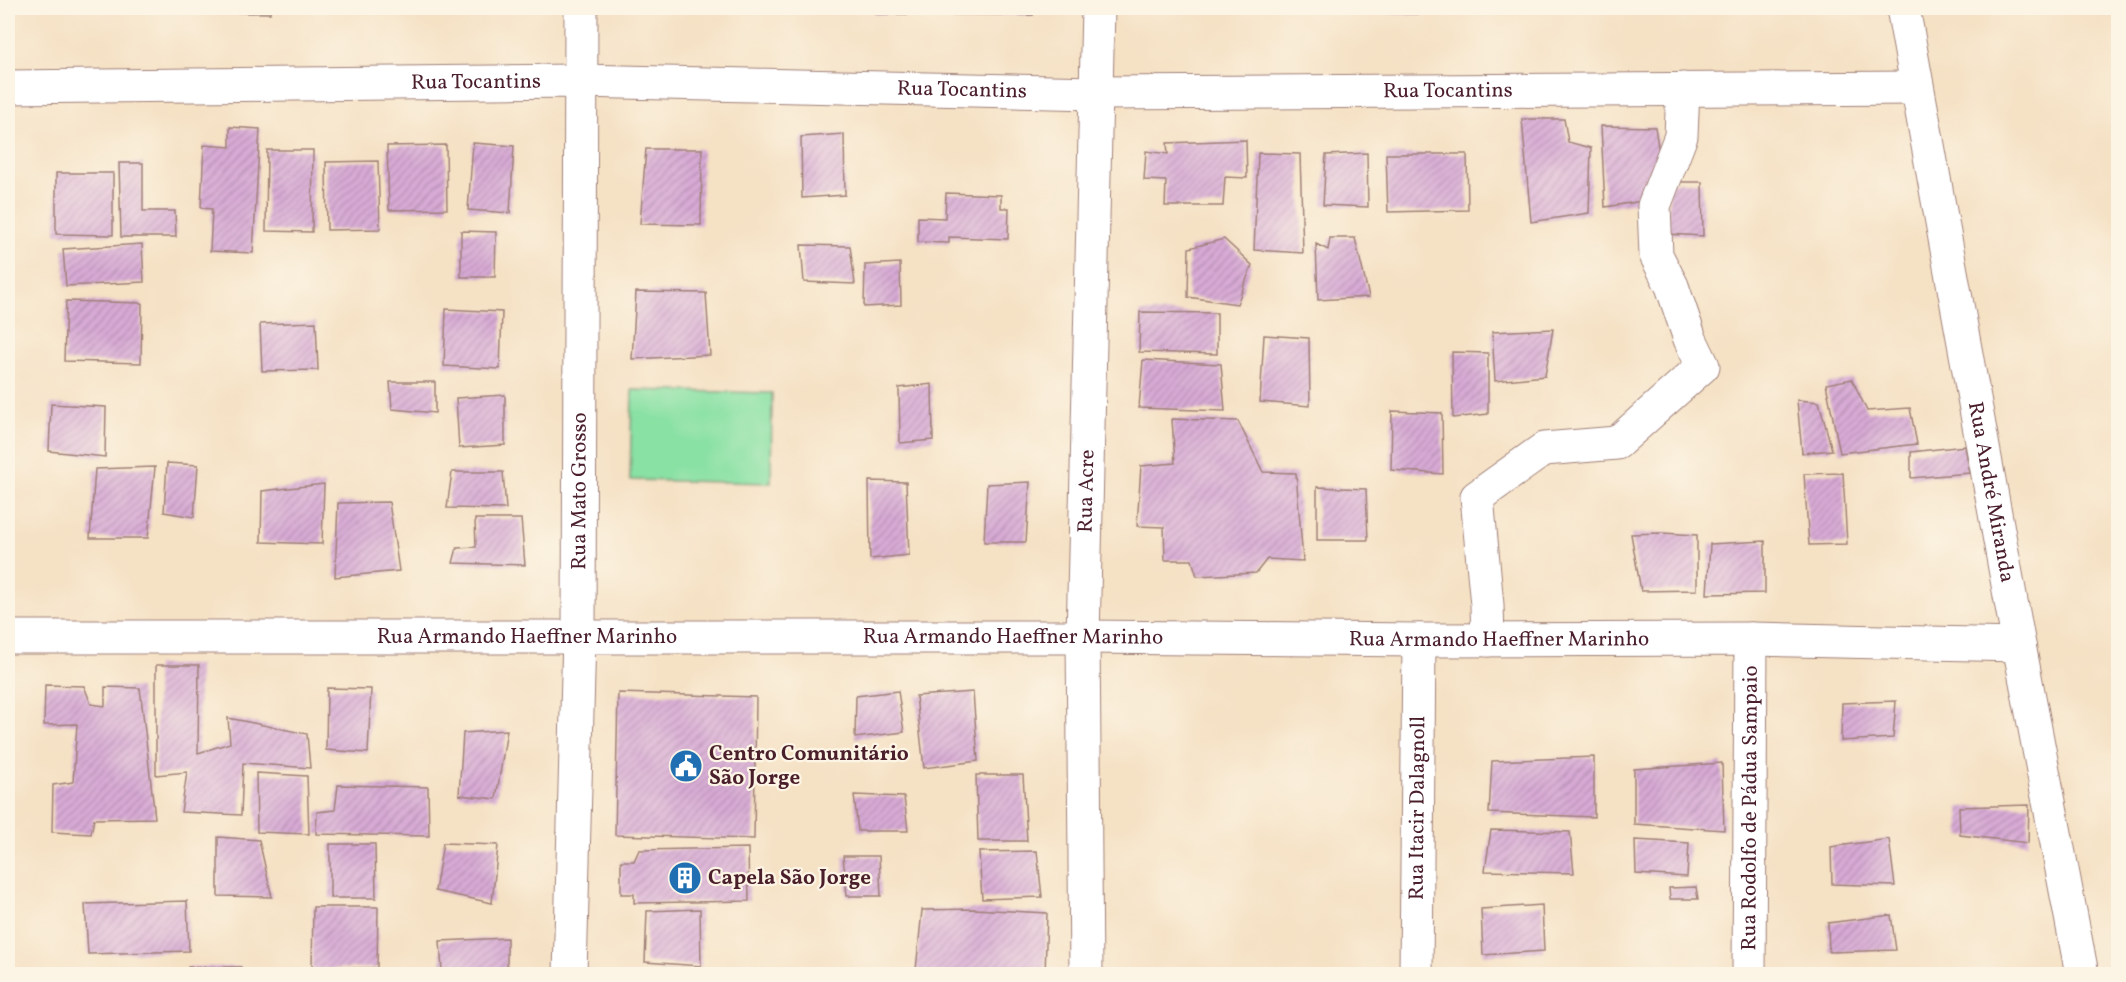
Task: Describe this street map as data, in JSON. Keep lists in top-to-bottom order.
{
  "streets": {
    "street": [
      "Rua Tocantins",
      "Rua Mato Grosso",
      "Rua Acre",
      "Rua André Miranda",
      "Rua Armando Haeffner Marinho",
      "Rua Itacir Dalagnoll",
      "Rua Rodolfo de Pádua Sampaio"
    ]
  },
  "crossings": [
    ["Rua Tocantins", "Rua Mato Grosso"],
    ["Rua Tocantins", "Rua Acre"],
    ["Rua Tocantins", "Rua André Miranda"],
    ["Rua Mato Grosso", "Rua Armando Haeffner Marinho"],
    ["Rua Acre", "Rua Armando Haeffner Marinho"],
    ["Rua André Miranda", "Rua Armando Haeffner Marinho"],
    ["Rua Armando Haeffner Marinho", "Rua Itacir Dalagnoll"],
    ["Rua Armando Haeffner Marinho", "Rua Rodolfo de Pádua Sampaio"]
  ],
  "places": {
    "public building": ["Centro Comunitário São Jorge"],
    "building": ["Capela São Jorge"]
  }
}
